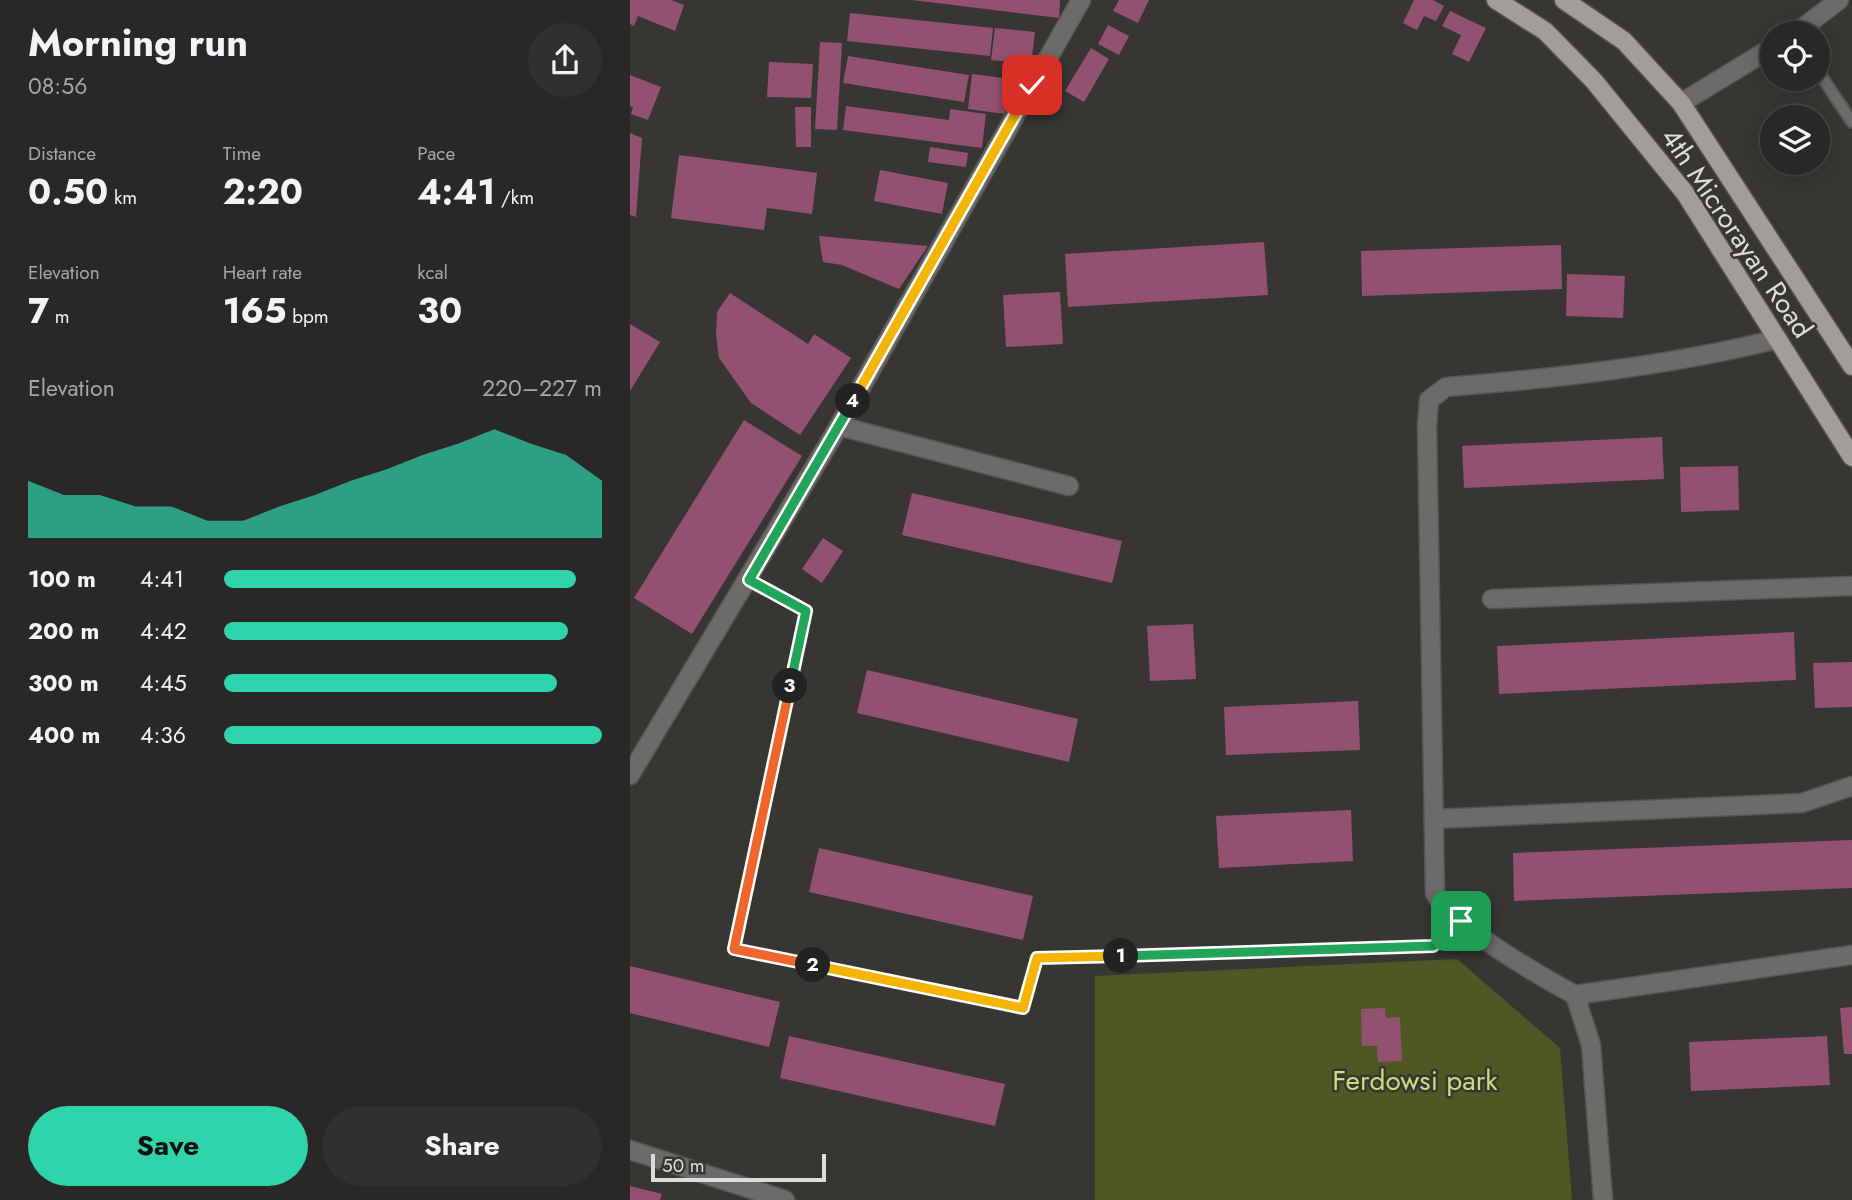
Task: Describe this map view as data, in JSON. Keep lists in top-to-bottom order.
{
  "streets": {
    "main road": ["4th Microrayan Road"]
  },
  "parks": ["Ferdowsi park"],
  "scale_bar": "50 m",
  "page": {
    "heading": ["Morning run", "08:56"],
    "stats": [
      ["Distance", "0.50 km"],
      ["Time", "2:20"],
      ["Pace", "4:41 /km"],
      ["Elevation", "7 m"],
      ["Heart rate", "165 bpm"],
      ["kcal", "30"]
    ],
    "chart": ["Elevation", "220–227 m"],
    "pins": [
      "4",
      "3",
      "1",
      "2"
    ],
    "list": [
      {
        "name": "100 m",
        "note": "4:41"
      },
      {
        "name": "200 m",
        "note": "4:42"
      },
      {
        "name": "300 m",
        "note": "4:45"
      },
      {
        "name": "400 m",
        "note": "4:36"
      }
    ],
    "buttons": ["Save", "Share"],
    "scale": "50 m"
  }
}
